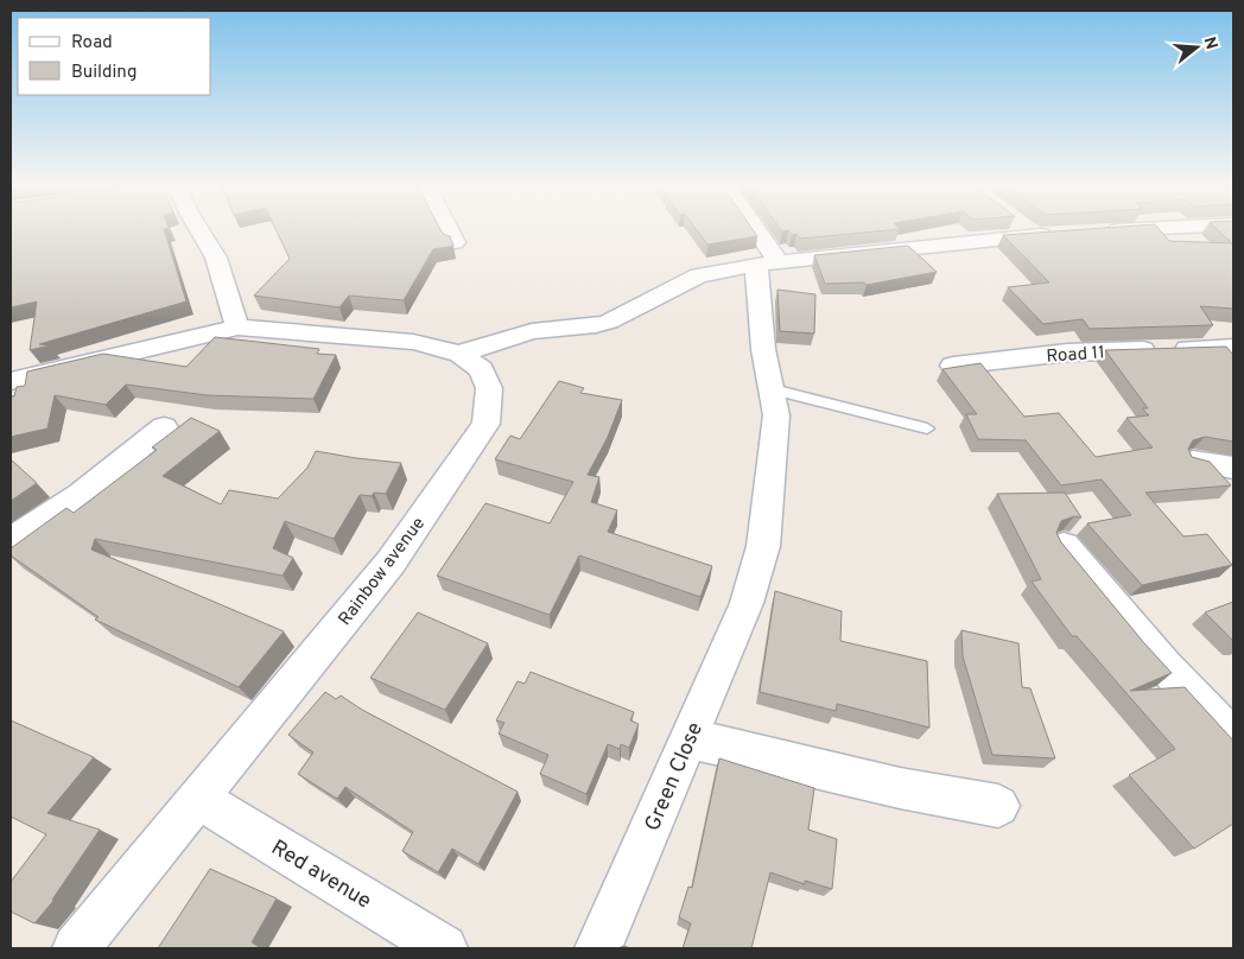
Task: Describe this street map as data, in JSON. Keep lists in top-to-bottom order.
{
  "streets": {
    "street": [
      "Road 11",
      "Rainbow avenue",
      "Green Close",
      "Red avenue"
    ]
  },
  "crossings": [
    ["Rainbow avenue", "Red avenue"]
  ],
  "legend": ["Road", "Building"],
  "north": "right"
}
